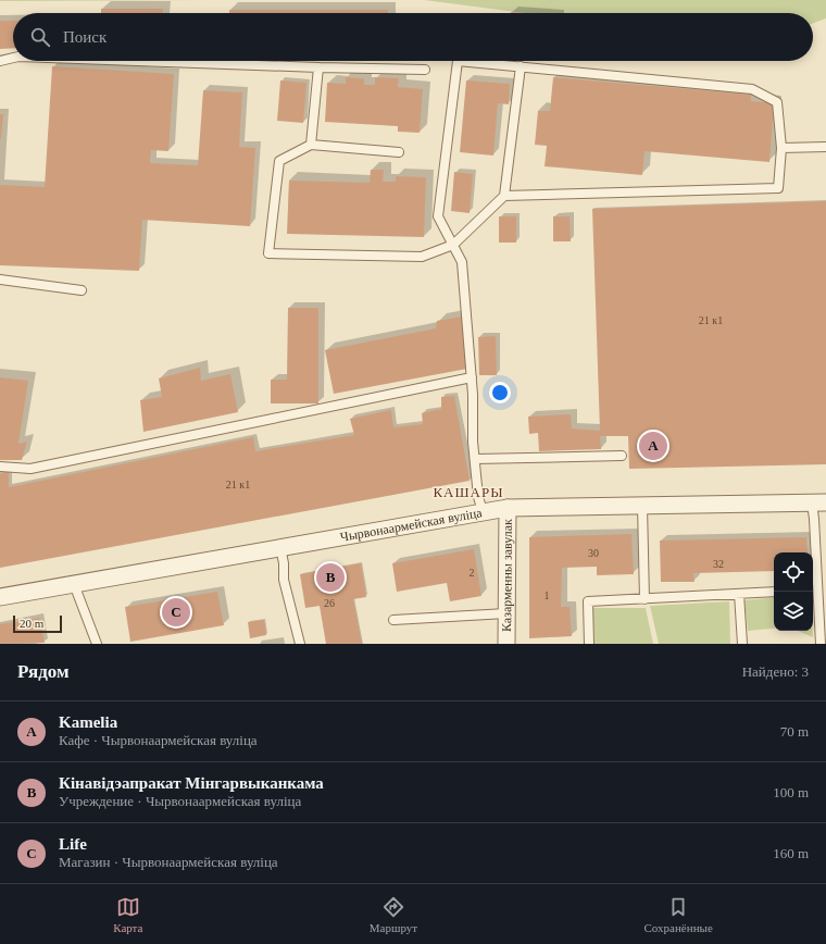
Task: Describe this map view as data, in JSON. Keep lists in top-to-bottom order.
{
  "streets": {
    "street": ["Чырвонаармейская вуліца", "Казарменны завулак"]
  },
  "crossings": [
    ["Чырвонаармейская вуліца", "Казарменны завулак"]
  ],
  "districts": ["КАШАРЫ"],
  "house_numbers": [
    "21 к1",
    "21 к1",
    "30",
    "32",
    "2",
    "1",
    "26"
  ],
  "scale_bar": "20 m",
  "page": {
    "search": "Поиск",
    "pins": ["A", "B", "C"],
    "scale": "20 m",
    "heading": ["Рядом", "Найдено: 3"],
    "list": [
      {
        "mark": "A",
        "name": "Kamelia",
        "note": "Кафе · Чырвонаармейская вуліца",
        "value": "70 m"
      },
      {
        "mark": "B",
        "name": "Кінавідэапракат Мінгарвыканкама",
        "note": "Учреждение · Чырвонаармейская вуліца",
        "value": "100 m"
      },
      {
        "mark": "C",
        "name": "Life",
        "note": "Магазин · Чырвонаармейская вуліца",
        "value": "160 m"
      }
    ],
    "nav": ["Карта", "Маршрут", "Сохранённые"]
  }
}
